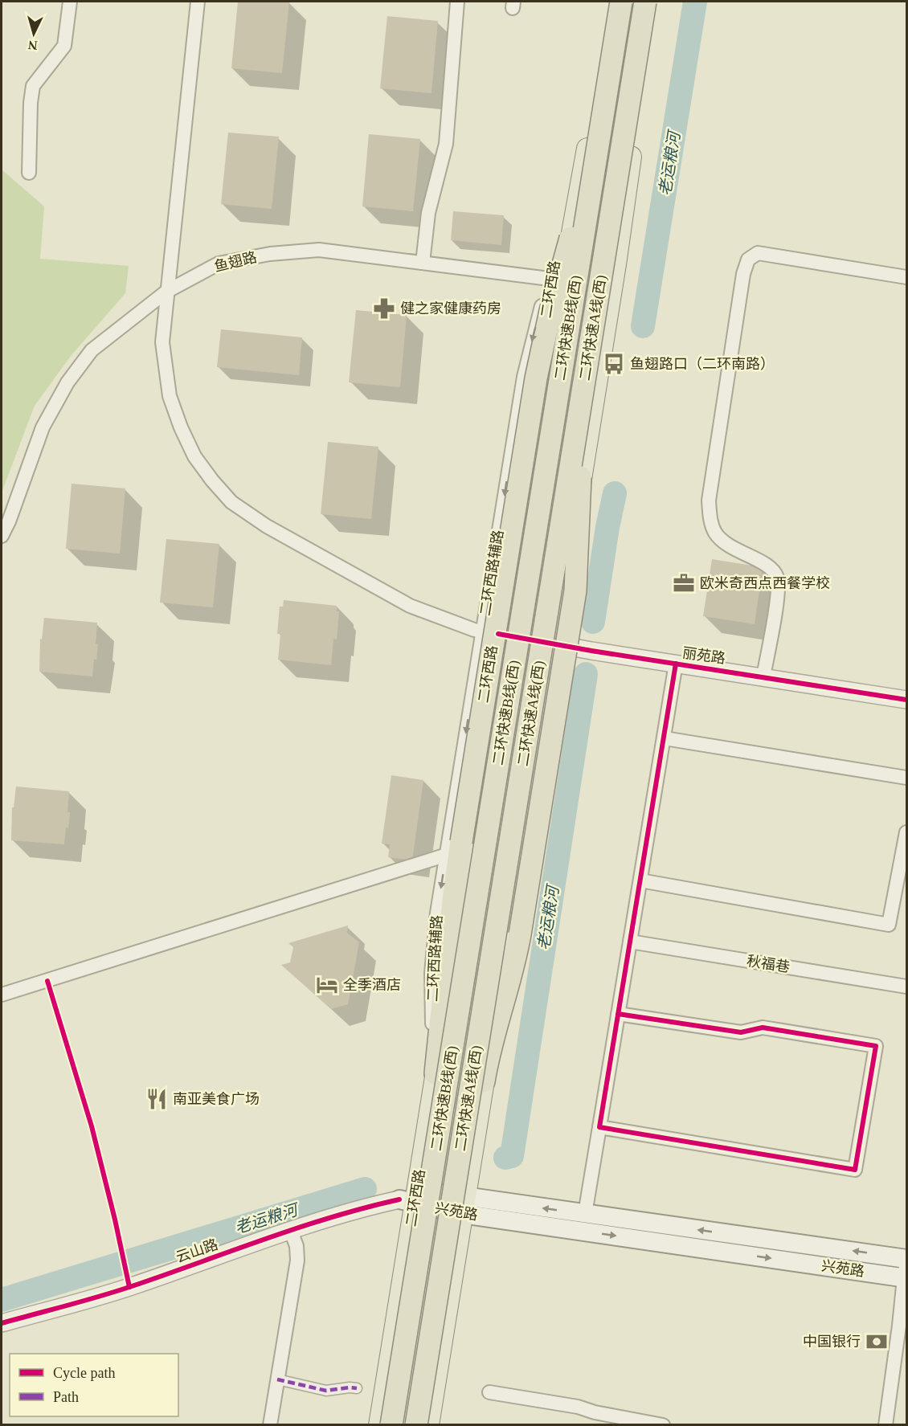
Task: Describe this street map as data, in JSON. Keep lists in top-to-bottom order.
{
  "streets": {
    "highway": ["二环快速B线(西)", "二环快速A线(西)"],
    "main road": ["二环西路", "兴苑路"],
    "street": [
      "鱼翅路",
      "二环西路辅路",
      "丽苑路",
      "秋福巷",
      "云山路"
    ]
  },
  "crossings": [
    ["鱼翅路", "二环西路"],
    ["鱼翅路", "二环快速A线(西)"],
    ["二环西路", "二环西路辅路"],
    ["二环西路", "丽苑路"],
    ["二环西路", "兴苑路"],
    ["二环西路", "云山路"],
    ["二环西路辅路", "丽苑路"],
    ["兴苑路", "云山路"]
  ],
  "one_way": ["二环西路辅路"],
  "water": ["老运粮河"],
  "places": {
    "pharmacy": ["健之家健康药房"],
    "bus stop": ["鱼翅路口（二环南路）"],
    "office": ["欧米奇西点西餐学校"],
    "hotel": ["全季酒店"],
    "restaurant": ["南亚美食广场"],
    "bank": ["中国银行"]
  },
  "legend": ["Cycle path", "Path"],
  "north": "bottom"
}
